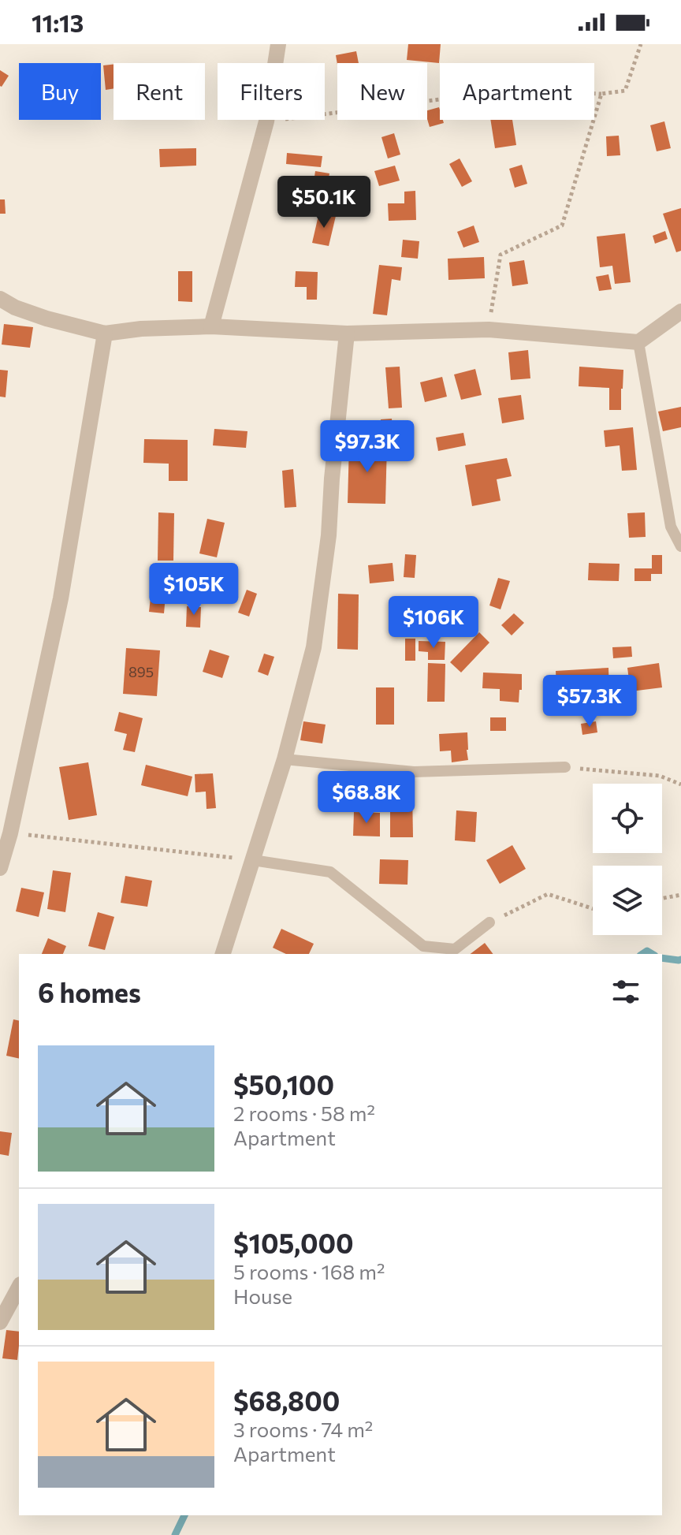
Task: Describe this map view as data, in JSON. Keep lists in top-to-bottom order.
{
  "house_numbers": ["895"],
  "page": {
    "status": "11:13",
    "chip": [
      "Buy",
      "Rent",
      "Filters",
      "New",
      "Apartment"
    ],
    "price": [
      "$50.1K",
      "$97.3K",
      "$105K",
      "$106K",
      "$57.3K",
      "$68.8K"
    ],
    "heading": "6 homes",
    "list": [
      {
        "name": "$50,100",
        "note": "2 rooms · 58 m² · Apartment"
      },
      {
        "name": "$105,000",
        "note": "5 rooms · 168 m² · House"
      },
      {
        "name": "$68,800",
        "note": "3 rooms · 74 m² · Apartment"
      }
    ]
  }
}
